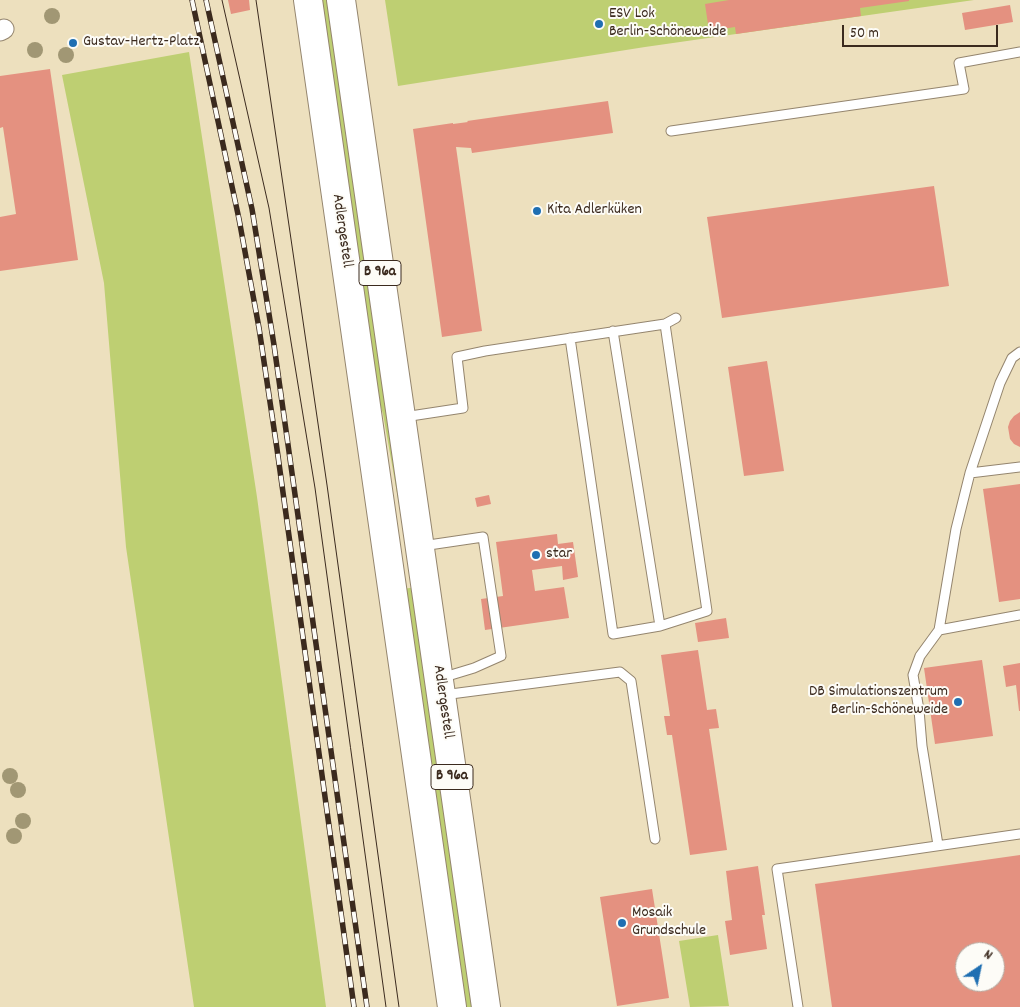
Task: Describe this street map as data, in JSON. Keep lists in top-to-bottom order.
{
  "streets": {
    "main road": ["Adlergestell", "B 96a"]
  },
  "places": [
    "ESV Lok Berlin-Schöneweide",
    "Gustav-Hertz-Platz",
    "Kita Adlerküken",
    "star",
    "DB Simulationszentrum Berlin-Schöneweide",
    "Mosaik Grundschule"
  ],
  "scale_bar": "50 m",
  "north": "top right"
}
